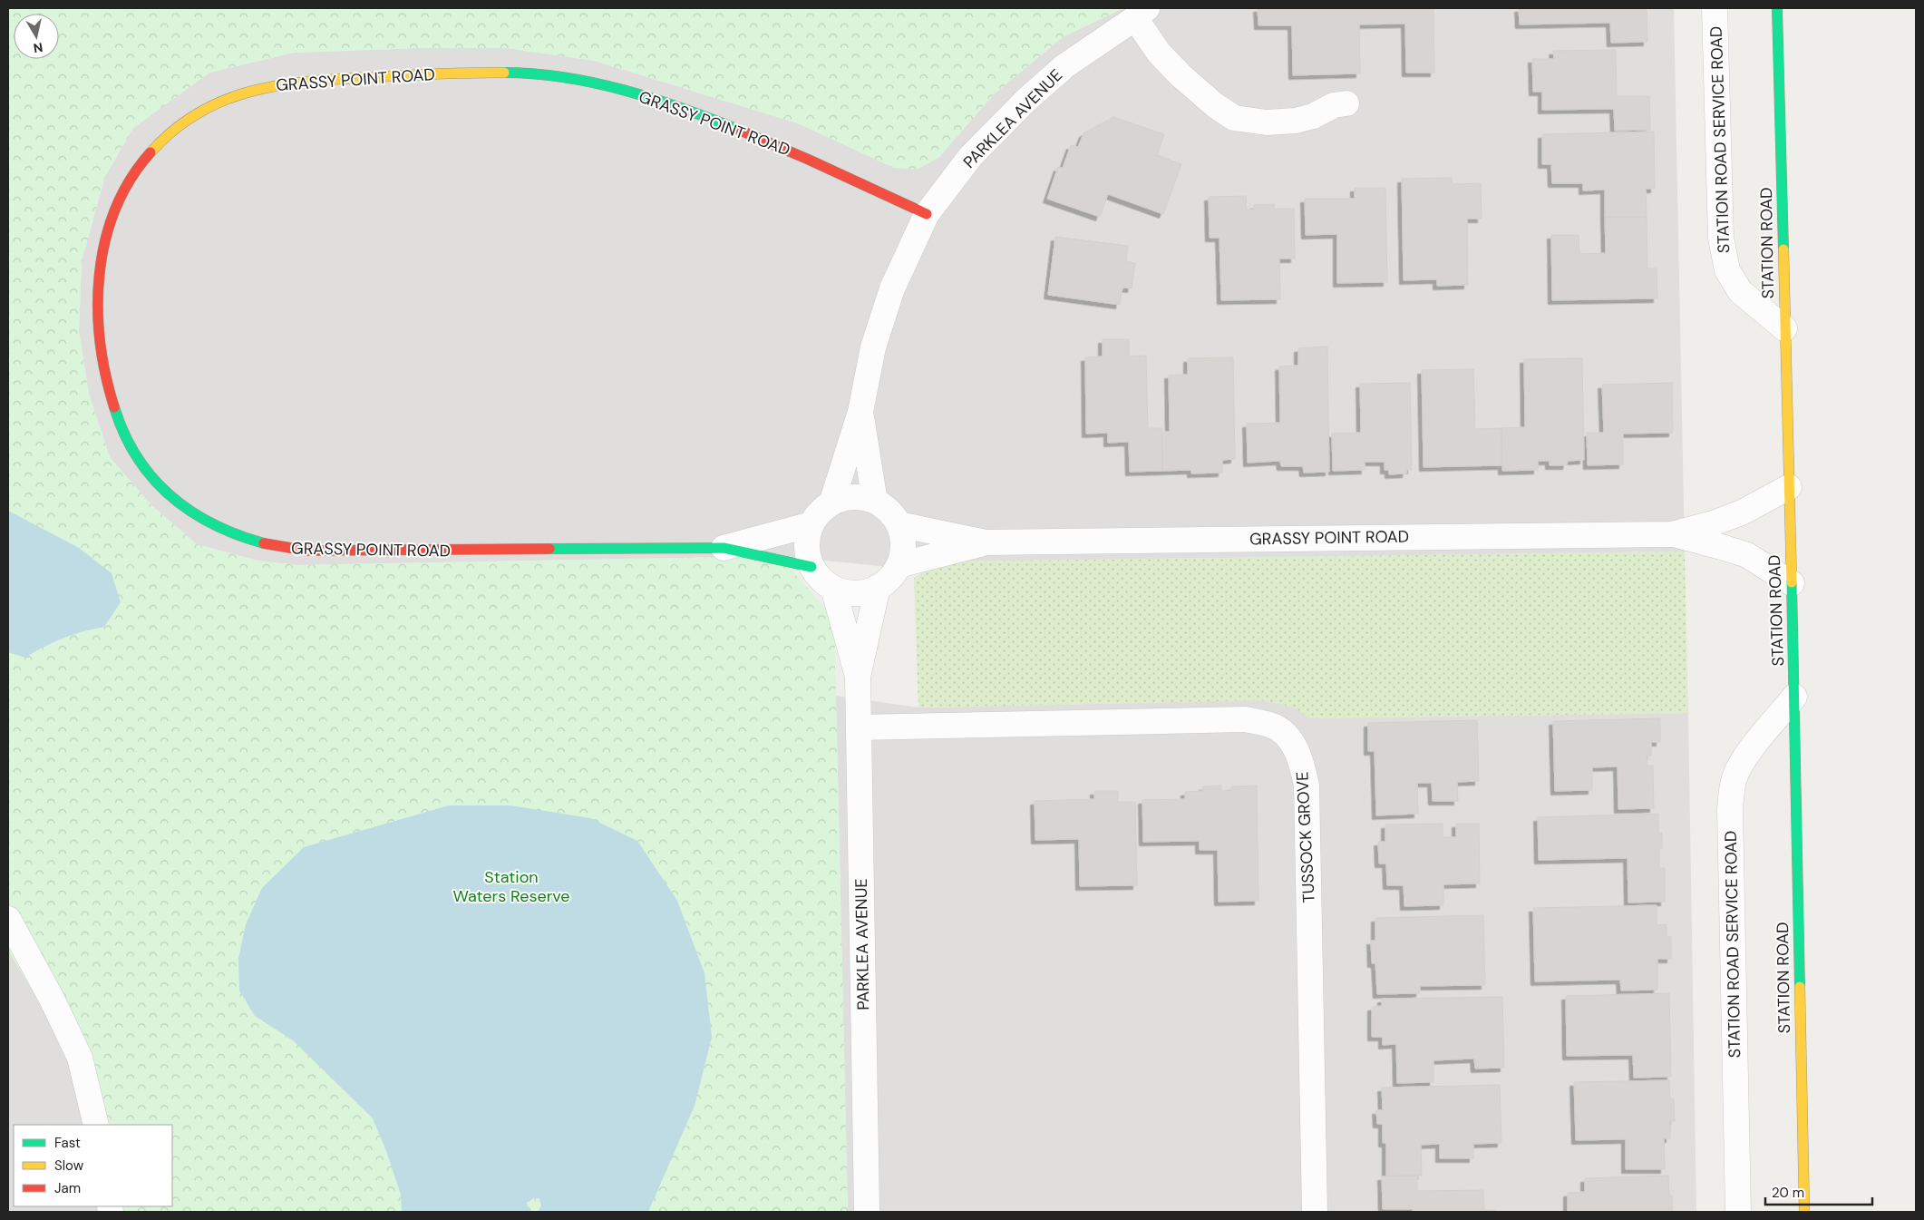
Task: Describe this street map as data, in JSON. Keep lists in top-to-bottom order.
{
  "streets": {
    "street": [
      "GRASSY POINT ROAD",
      "PARKLEA AVENUE",
      "STATION ROAD SERVICE ROAD",
      "STATION ROAD",
      "TUSSOCK GROVE"
    ]
  },
  "crossings": [
    ["GRASSY POINT ROAD", "PARKLEA AVENUE"],
    ["GRASSY POINT ROAD", "STATION ROAD"],
    ["PARKLEA AVENUE", "TUSSOCK GROVE"],
    ["STATION ROAD SERVICE ROAD", "STATION ROAD"]
  ],
  "parks": ["Station Waters Reserve"],
  "legend": ["Fast", "Slow", "Jam"],
  "scale_bar": "20 m",
  "north": "bottom"
}
